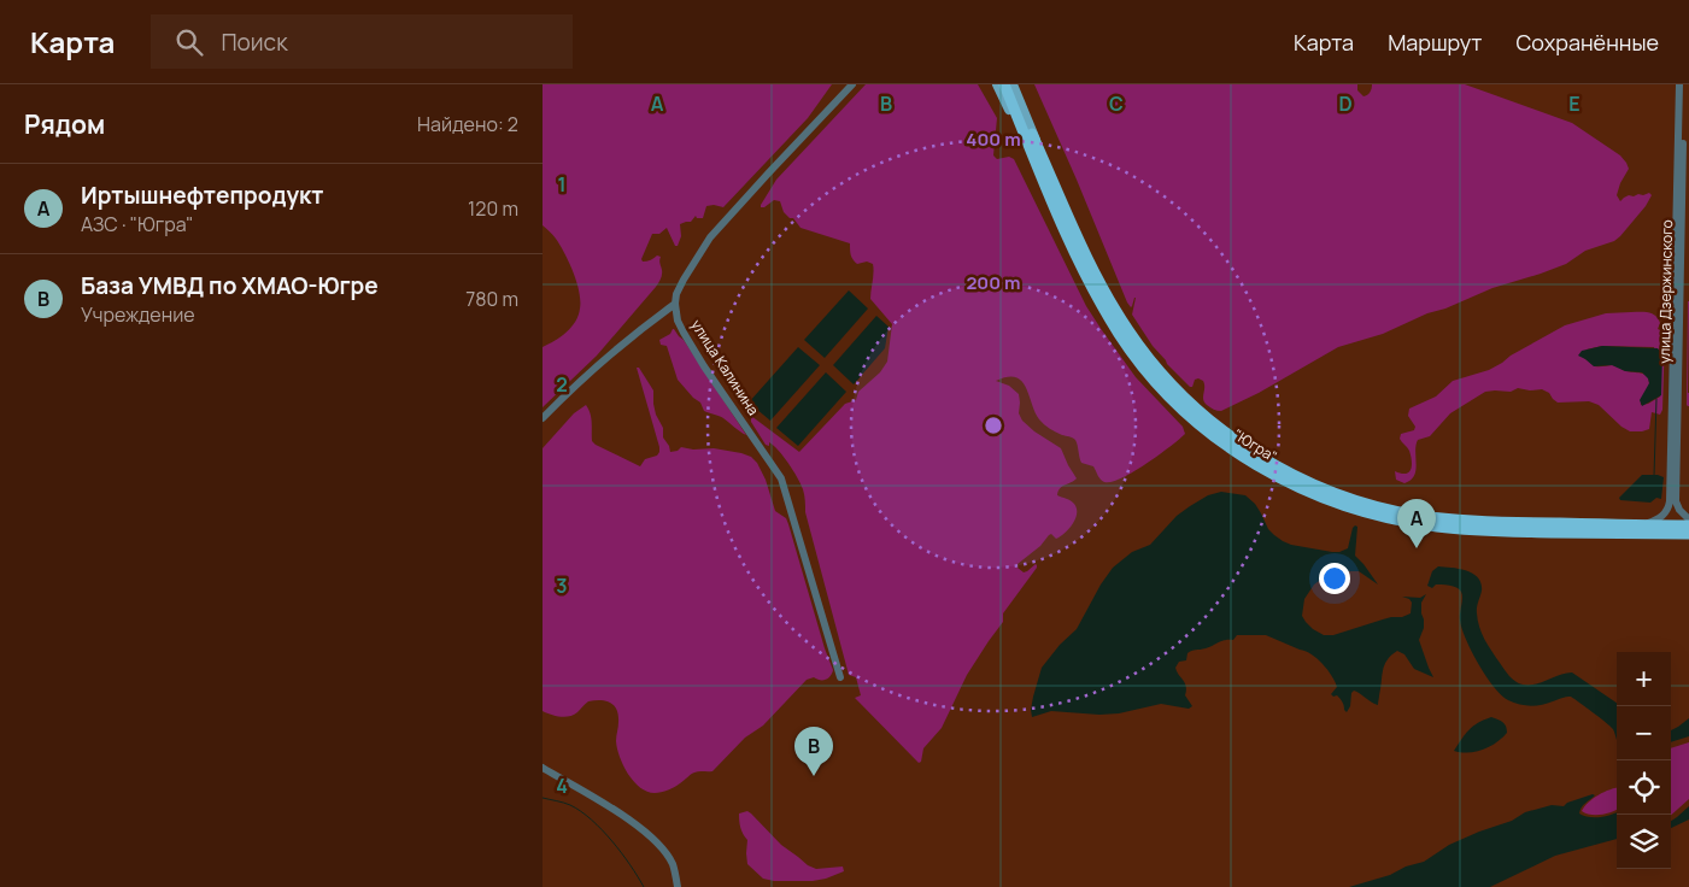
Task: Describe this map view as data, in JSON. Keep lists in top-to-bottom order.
{
  "streets": {
    "highway": ["\"Югра\""],
    "street": ["улица Дзержинского", "улица Калинина"]
  },
  "page": {
    "header": "Карта",
    "search": "Поиск",
    "nav": ["Карта", "Маршрут", "Сохранённые"],
    "heading": ["Рядом", "Найдено: 2"],
    "list": [
      {
        "mark": "A",
        "name": "Иртышнефтепродукт",
        "note": "АЗС · \"Югра\"",
        "value": "120 m"
      },
      {
        "mark": "B",
        "name": "База УМВД по ХМАО-Югре",
        "note": "Учреждение",
        "value": "780 m"
      }
    ],
    "pins": ["A", "B"],
    "map_buttons": ["+", "−"]
  },
  "grid": {
    "columns": [
      "A",
      "B",
      "C",
      "D",
      "E"
    ],
    "rows": [
      "1",
      "2",
      "3",
      "4"
    ]
  },
  "rings": ["400 m", "200 m"]
}
